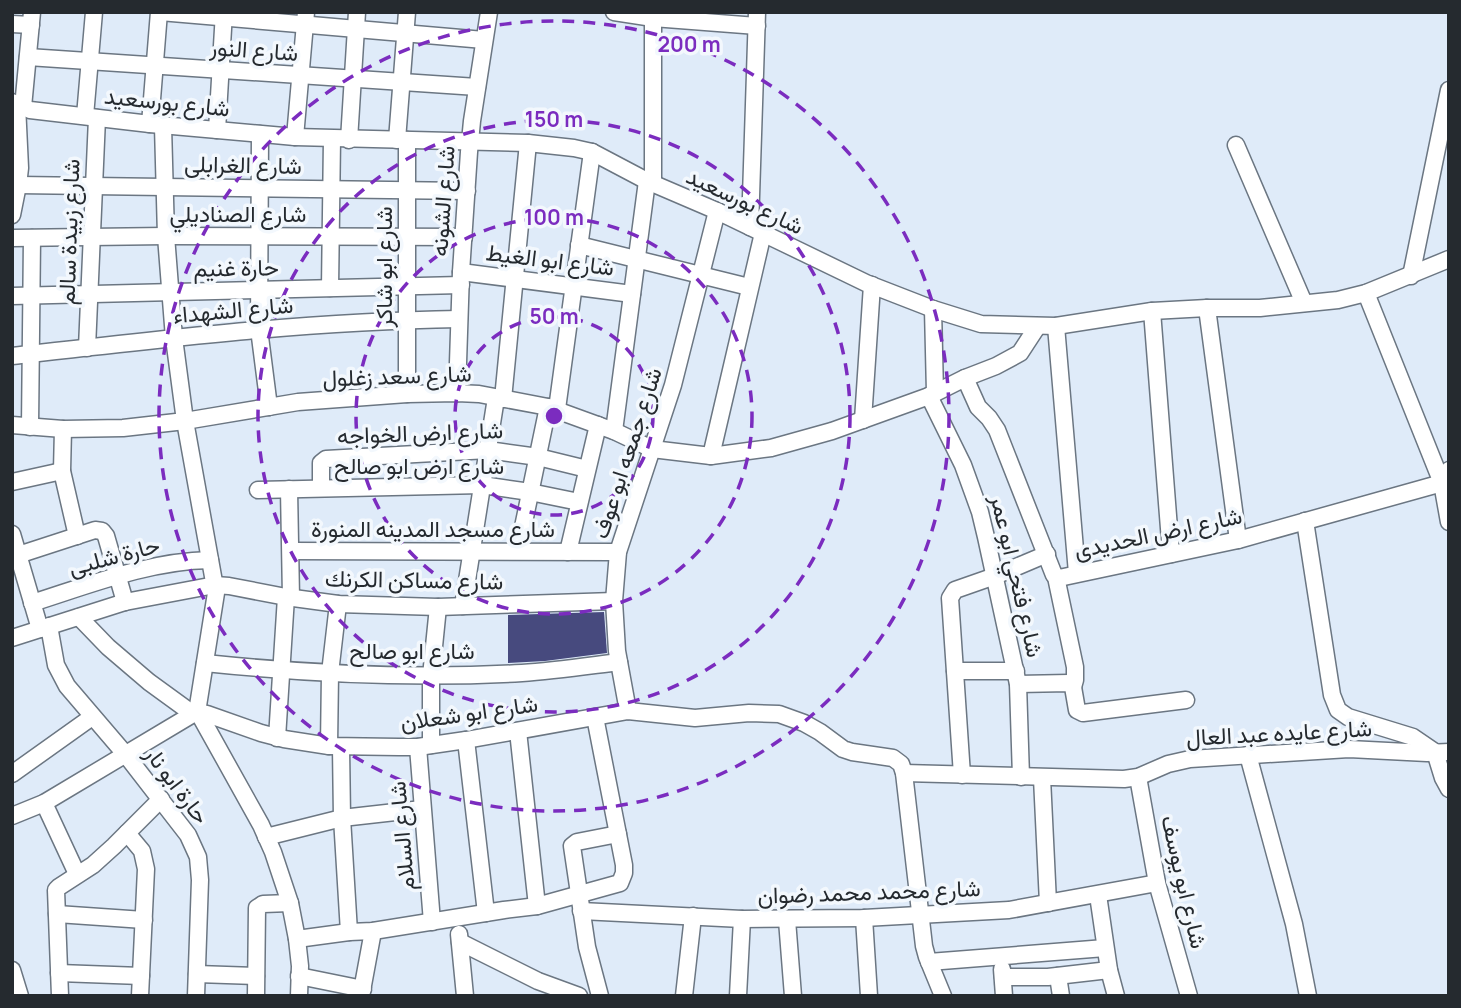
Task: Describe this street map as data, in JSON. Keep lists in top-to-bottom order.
{
  "streets": {
    "street": [
      "شارع النور",
      "شارع بورسعيد",
      "شارع الغرابلى",
      "شارع الشونه",
      "شارع الصناديلي",
      "شارع زبيدة سالم",
      "شارع ابو الغيط",
      "شارع ابو شاكر",
      "حارة غنيم",
      "شارع الشهداء",
      "شارع سعد زغلول",
      "شارع ارض الخواجه",
      "شارع جمعه ابو عوف",
      "شارع ارض ابو صالح",
      "شارع مسجد المدينه المنورة",
      "شارع ارض الحديدى",
      "حارة شلبى",
      "شارع فتحي ابو عمر",
      "شارع مساكن الكرنك",
      "شارع ابو صالح",
      "شارع ابو شعلان",
      "شارع عايده عبد العال",
      "حارة ابو نار",
      "شارع السلام",
      "شارع ابو يوسف",
      "شارع محمد محمد رضوان"
    ]
  },
  "crossings": [
    ["شارع النور", "شارع الشونه"],
    ["شارع النور", "شارع زبيدة سالم"],
    ["شارع النور", "شارع ابو شاكر"],
    ["شارع بورسعيد", "شارع الشونه"],
    ["شارع بورسعيد", "شارع زبيدة سالم"],
    ["شارع بورسعيد", "شارع ابو شاكر"],
    ["شارع بورسعيد", "شارع سعد زغلول"],
    ["شارع بورسعيد", "شارع جمعه ابو عوف"],
    ["شارع الغرابلى", "شارع الشونه"],
    ["شارع الغرابلى", "شارع زبيدة سالم"],
    ["شارع الغرابلى", "شارع ابو شاكر"],
    ["شارع الشونه", "شارع الصناديلي"],
    ["شارع الشونه", "شارع ابو الغيط"],
    ["شارع الشونه", "حارة غنيم"],
    ["شارع الشونه", "شارع الشهداء"],
    ["شارع الشونه", "شارع سعد زغلول"],
    ["شارع الصناديلي", "شارع زبيدة سالم"],
    ["شارع الصناديلي", "شارع ابو شاكر"],
    ["شارع زبيدة سالم", "حارة غنيم"],
    ["شارع زبيدة سالم", "شارع الشهداء"],
    ["شارع ابو الغيط", "حارة غنيم"],
    ["شارع ابو شاكر", "حارة غنيم"],
    ["شارع ابو شاكر", "شارع الشهداء"],
    ["شارع ابو شاكر", "شارع سعد زغلول"],
    ["شارع سعد زغلول", "شارع جمعه ابو عوف"],
    ["شارع سعد زغلول", "شارع ارض الحديدى"],
    ["شارع سعد زغلول", "شارع فتحي ابو عمر"],
    ["شارع ارض الخواجه", "شارع ارض ابو صالح"],
    ["شارع جمعه ابو عوف", "شارع مسجد المدينه المنورة"],
    ["شارع جمعه ابو عوف", "شارع مساكن الكرنك"],
    ["شارع جمعه ابو عوف", "شارع ابو صالح"],
    ["شارع جمعه ابو عوف", "شارع ابو شعلان"],
    ["حارة شلبى", "حارة ابو نار"],
    ["شارع فتحي ابو عمر", "شارع عايده عبد العال"],
    ["شارع مساكن الكرنك", "حارة ابو نار"],
    ["شارع مساكن الكرنك", "شارع السلام"],
    ["شارع ابو صالح", "شارع السلام"],
    ["شارع ابو شعلان", "شارع عايده عبد العال"],
    ["شارع ابو شعلان", "شارع السلام"],
    ["شارع عايده عبد العال", "شارع ابو يوسف"],
    ["شارع ابو يوسف", "شارع محمد محمد رضوان"]
  ],
  "rings": [
    "200 m",
    "150 m",
    "100 m",
    "50 m"
  ]
}
